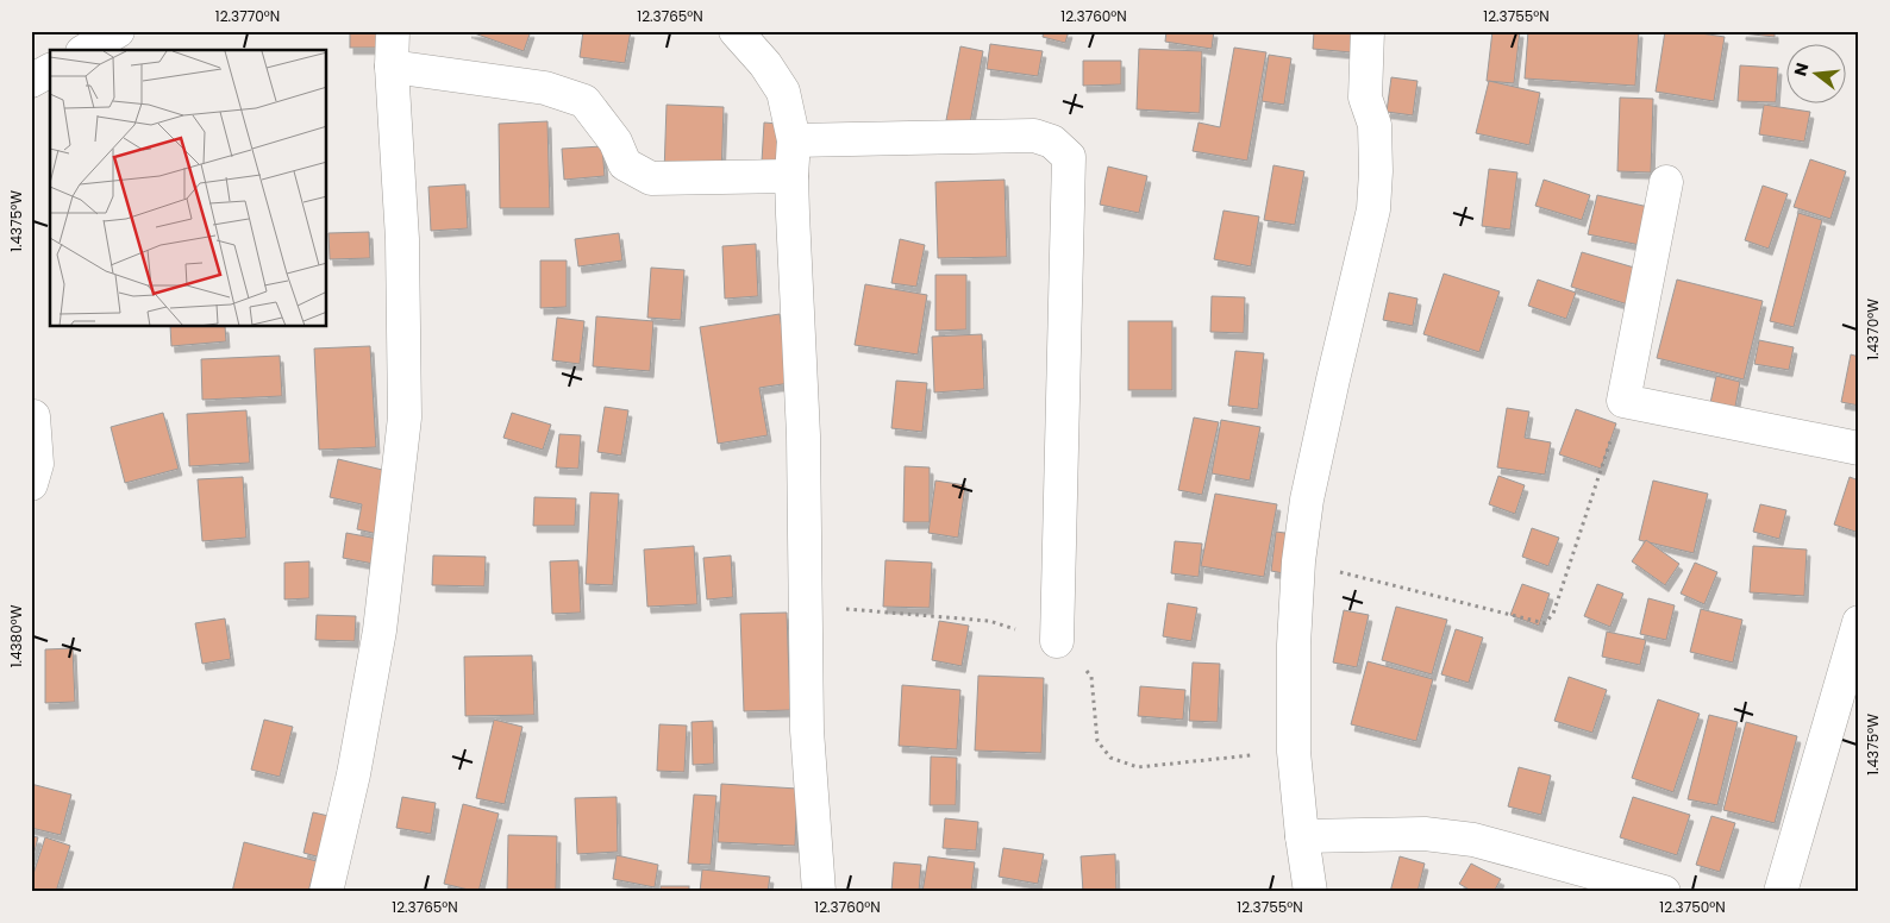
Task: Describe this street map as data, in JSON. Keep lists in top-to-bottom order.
{
  "north": "left",
  "coordinates": [
    "12.3770°N",
    "12.3765°N",
    "12.3760°N",
    "12.3755°N",
    "1.4375°W",
    "1.4370°W",
    "1.4380°W",
    "12.3750°N"
  ]
}
